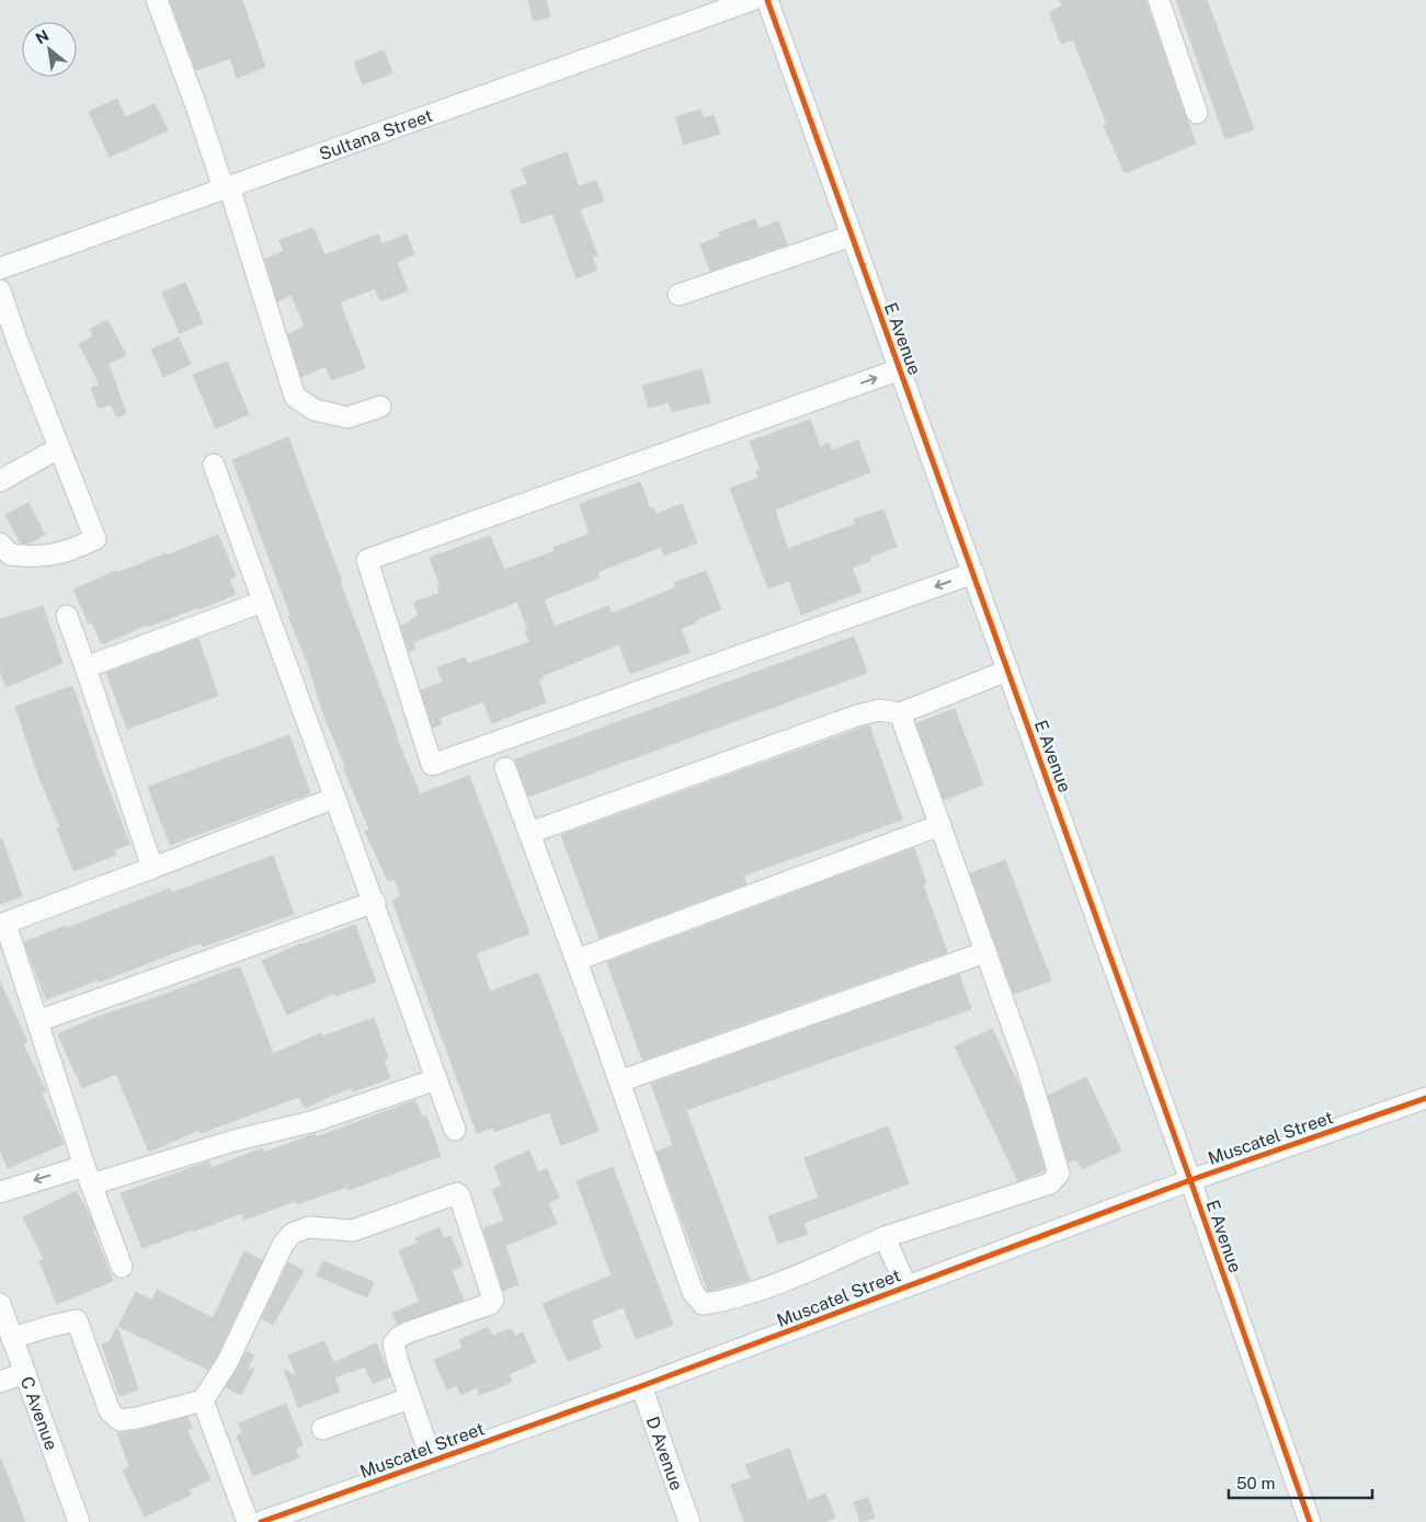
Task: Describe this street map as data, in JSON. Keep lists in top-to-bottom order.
{
  "streets": {
    "street": [
      "Sultana Street",
      "E Avenue",
      "Muscatel Street",
      "C Avenue",
      "D Avenue"
    ]
  },
  "crossings": [
    ["E Avenue", "Muscatel Street"],
    ["Muscatel Street", "D Avenue"]
  ],
  "scale_bar": "50 m",
  "north": "top left"
}
